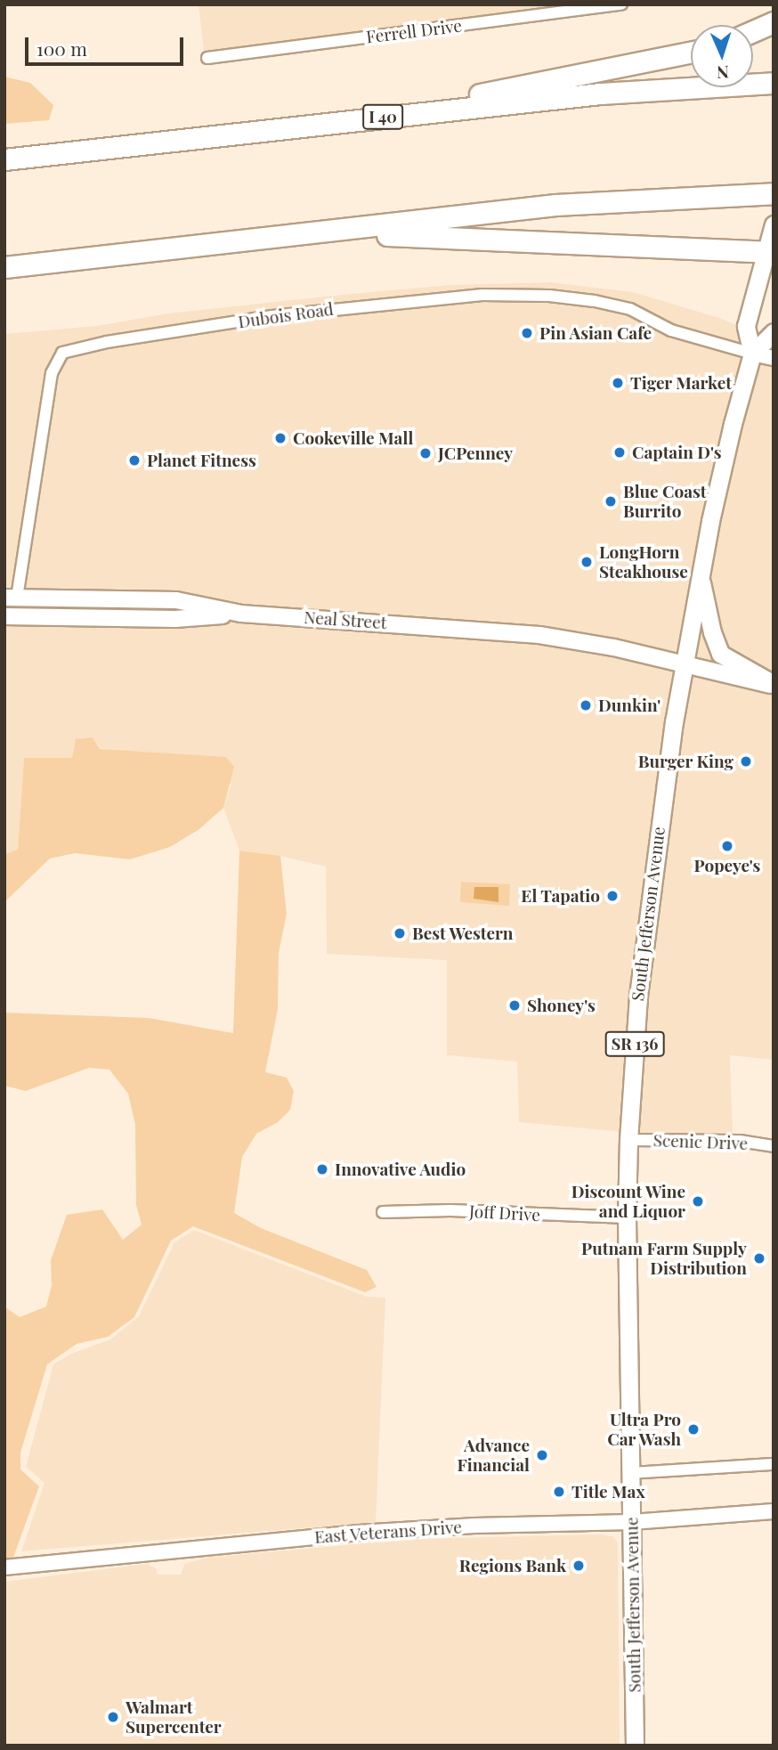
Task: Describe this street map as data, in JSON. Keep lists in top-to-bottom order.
{
  "streets": {
    "highway": ["I 40"],
    "main road": ["Neal Street", "South Jefferson Avenue", "SR 136"],
    "street": [
      "Ferrell Drive",
      "Dubois Road",
      "Scenic Drive",
      "Joff Drive",
      "East Veterans Drive"
    ]
  },
  "crossings": [
    ["Dubois Road", "Neal Street"],
    ["Dubois Road", "South Jefferson Avenue"],
    ["Neal Street", "South Jefferson Avenue"],
    ["South Jefferson Avenue", "Scenic Drive"],
    ["South Jefferson Avenue", "Joff Drive"],
    ["South Jefferson Avenue", "East Veterans Drive"]
  ],
  "places": [
    "Pin Asian Cafe",
    "Tiger Market",
    "Cookeville Mall",
    "Captain D's",
    "JCPenney",
    "Planet Fitness",
    "Blue Coast Burrito",
    "LongHorn Steakhouse",
    "Dunkin'",
    "Burger King",
    "Popeye's",
    "El Tapatio",
    "Best Western",
    "Shoney's",
    "Innovative Audio",
    "Discount Wine and Liquor",
    "Putnam Farm Supply Distribution",
    "Ultra Pro Car Wash",
    "Advance Financial",
    "Title Max",
    "Regions Bank",
    "Walmart Supercenter"
  ],
  "scale_bar": "100 m",
  "north": "bottom"
}
